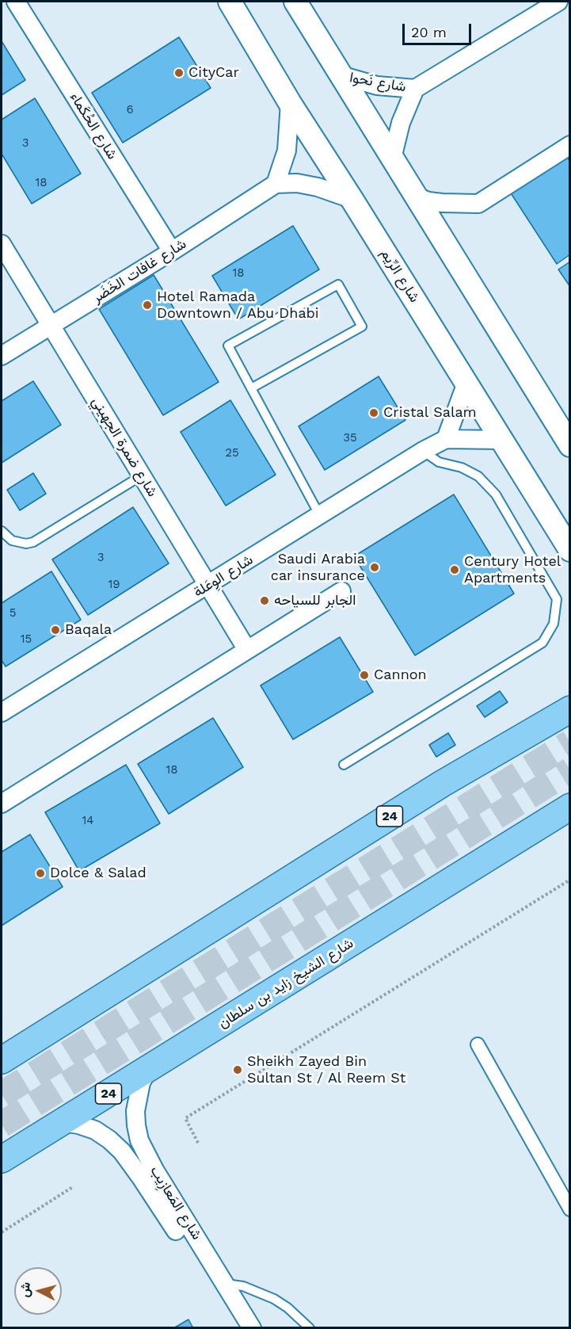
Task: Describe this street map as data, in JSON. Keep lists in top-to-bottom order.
{
  "streets": {
    "main road": ["24", "شارع الشيخ زايد بن سلطان"],
    "street": [
      "شارع نَحوا",
      "شارع الحُكَماء",
      "شارع غافات الخَضَر",
      "شارع الرِّيم",
      "شارع ضمرة الجهيني",
      "شارع الوِعَلة",
      "شارع المَعازِيب"
    ]
  },
  "crossings": [
    ["شارع الحُكَماء", "شارع غافات الخَضَر"],
    ["شارع غافات الخَضَر", "شارع ضمرة الجهيني"],
    ["شارع الرِّيم", "شارع الوِعَلة"],
    ["شارع ضمرة الجهيني", "شارع الوِعَلة"],
    ["شارع الشيخ زايد بن سلطان", "شارع المَعازِيب"]
  ],
  "places": [
    "CityCar",
    "Hotel Ramada Downtown / Abu Dhabi",
    "Cristal Salam",
    "Saudi Arabia car insurance",
    "Century Hotel Apartments",
    "الجابر للسياحه",
    "Baqala",
    "Cannon",
    "Dolce & Salad",
    "Sheikh Zayed Bin Sultan St / Al Reem St"
  ],
  "house_numbers": [
    "6",
    "3",
    "18",
    "18",
    "35",
    "25",
    "3",
    "19",
    "5",
    "15",
    "18",
    "14"
  ],
  "scale_bar": "20 m",
  "north": "left"
}
